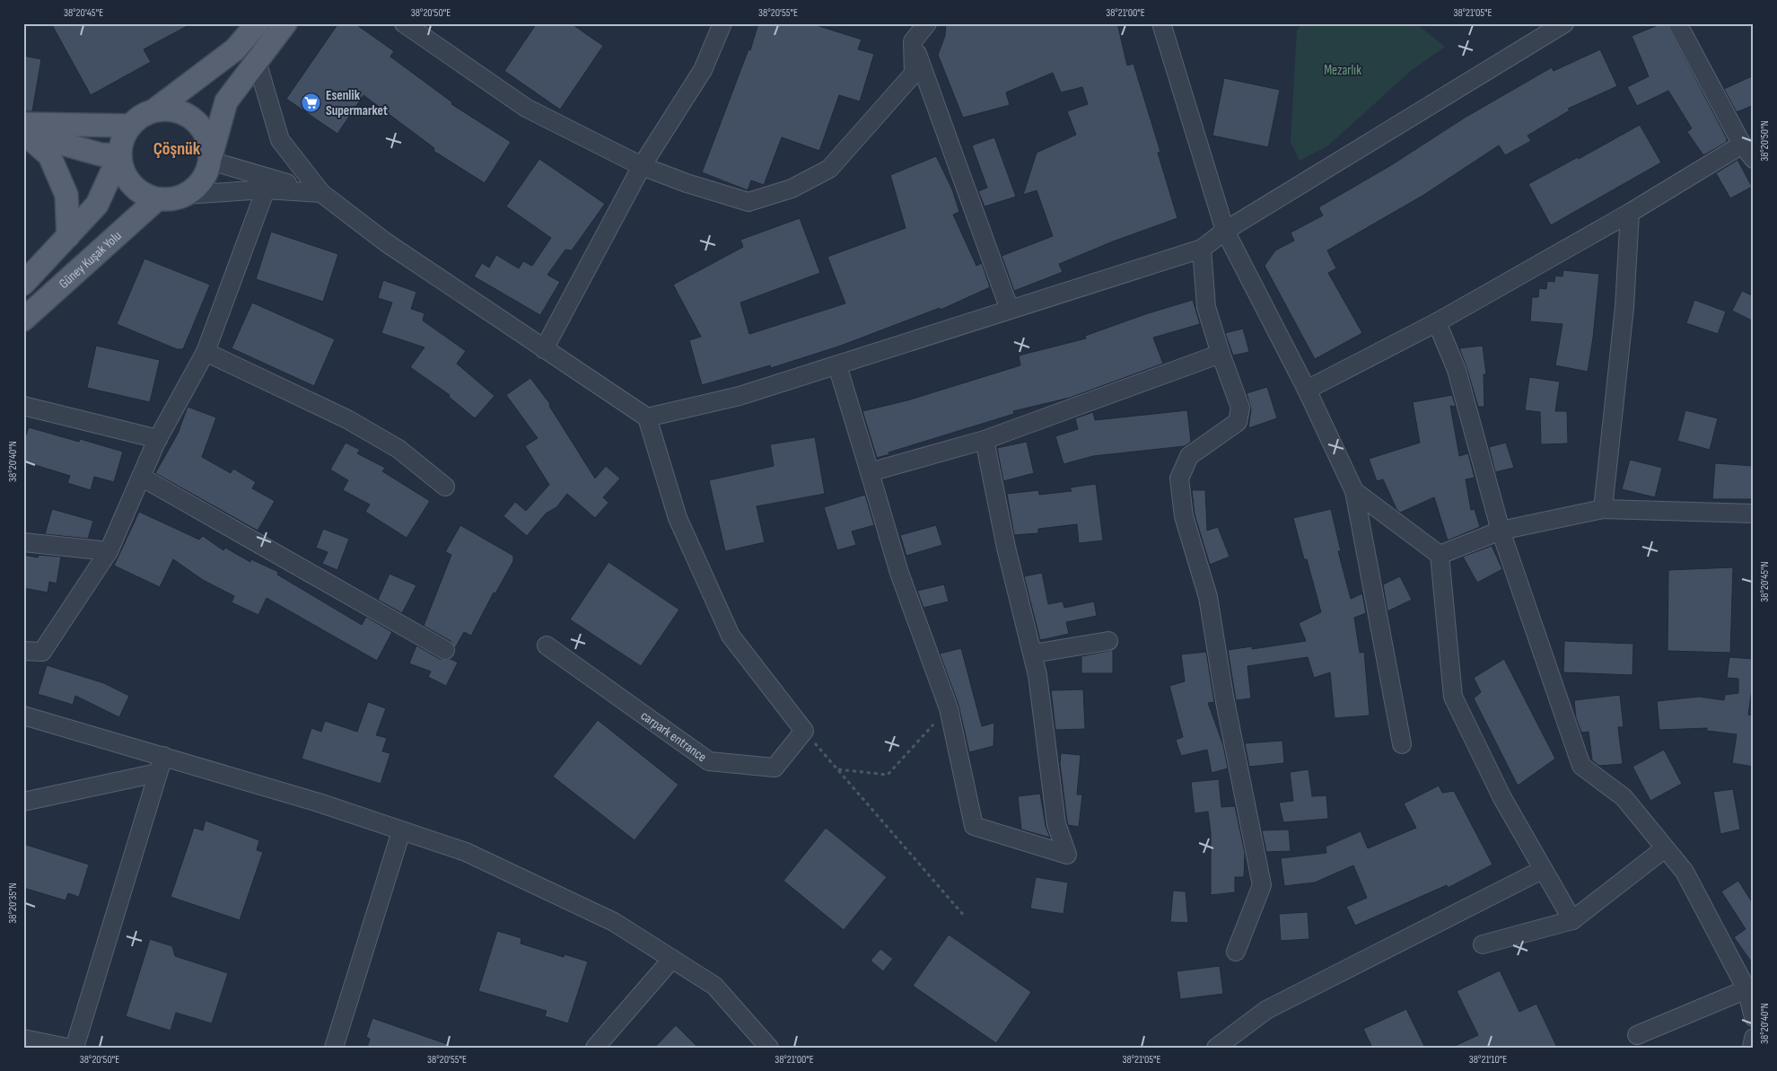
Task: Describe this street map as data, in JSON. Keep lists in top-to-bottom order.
{
  "streets": {
    "main road": ["Güney Kuşak Yolu"],
    "street": ["carpark entrance"]
  },
  "districts": ["Çöşnük"],
  "parks": ["Mezarlık"],
  "places": {
    "supermarket": ["Esenlik Supermarket"]
  },
  "coordinates": [
    "38°20'45\"E",
    "38°20'50\"E",
    "38°20'55\"E",
    "38°21'00\"E",
    "38°21'05\"E",
    "38°20'50\"N",
    "38°20'40\"N",
    "38°20'45\"N",
    "38°20'35\"N",
    "38°21'10\"E"
  ]
}
